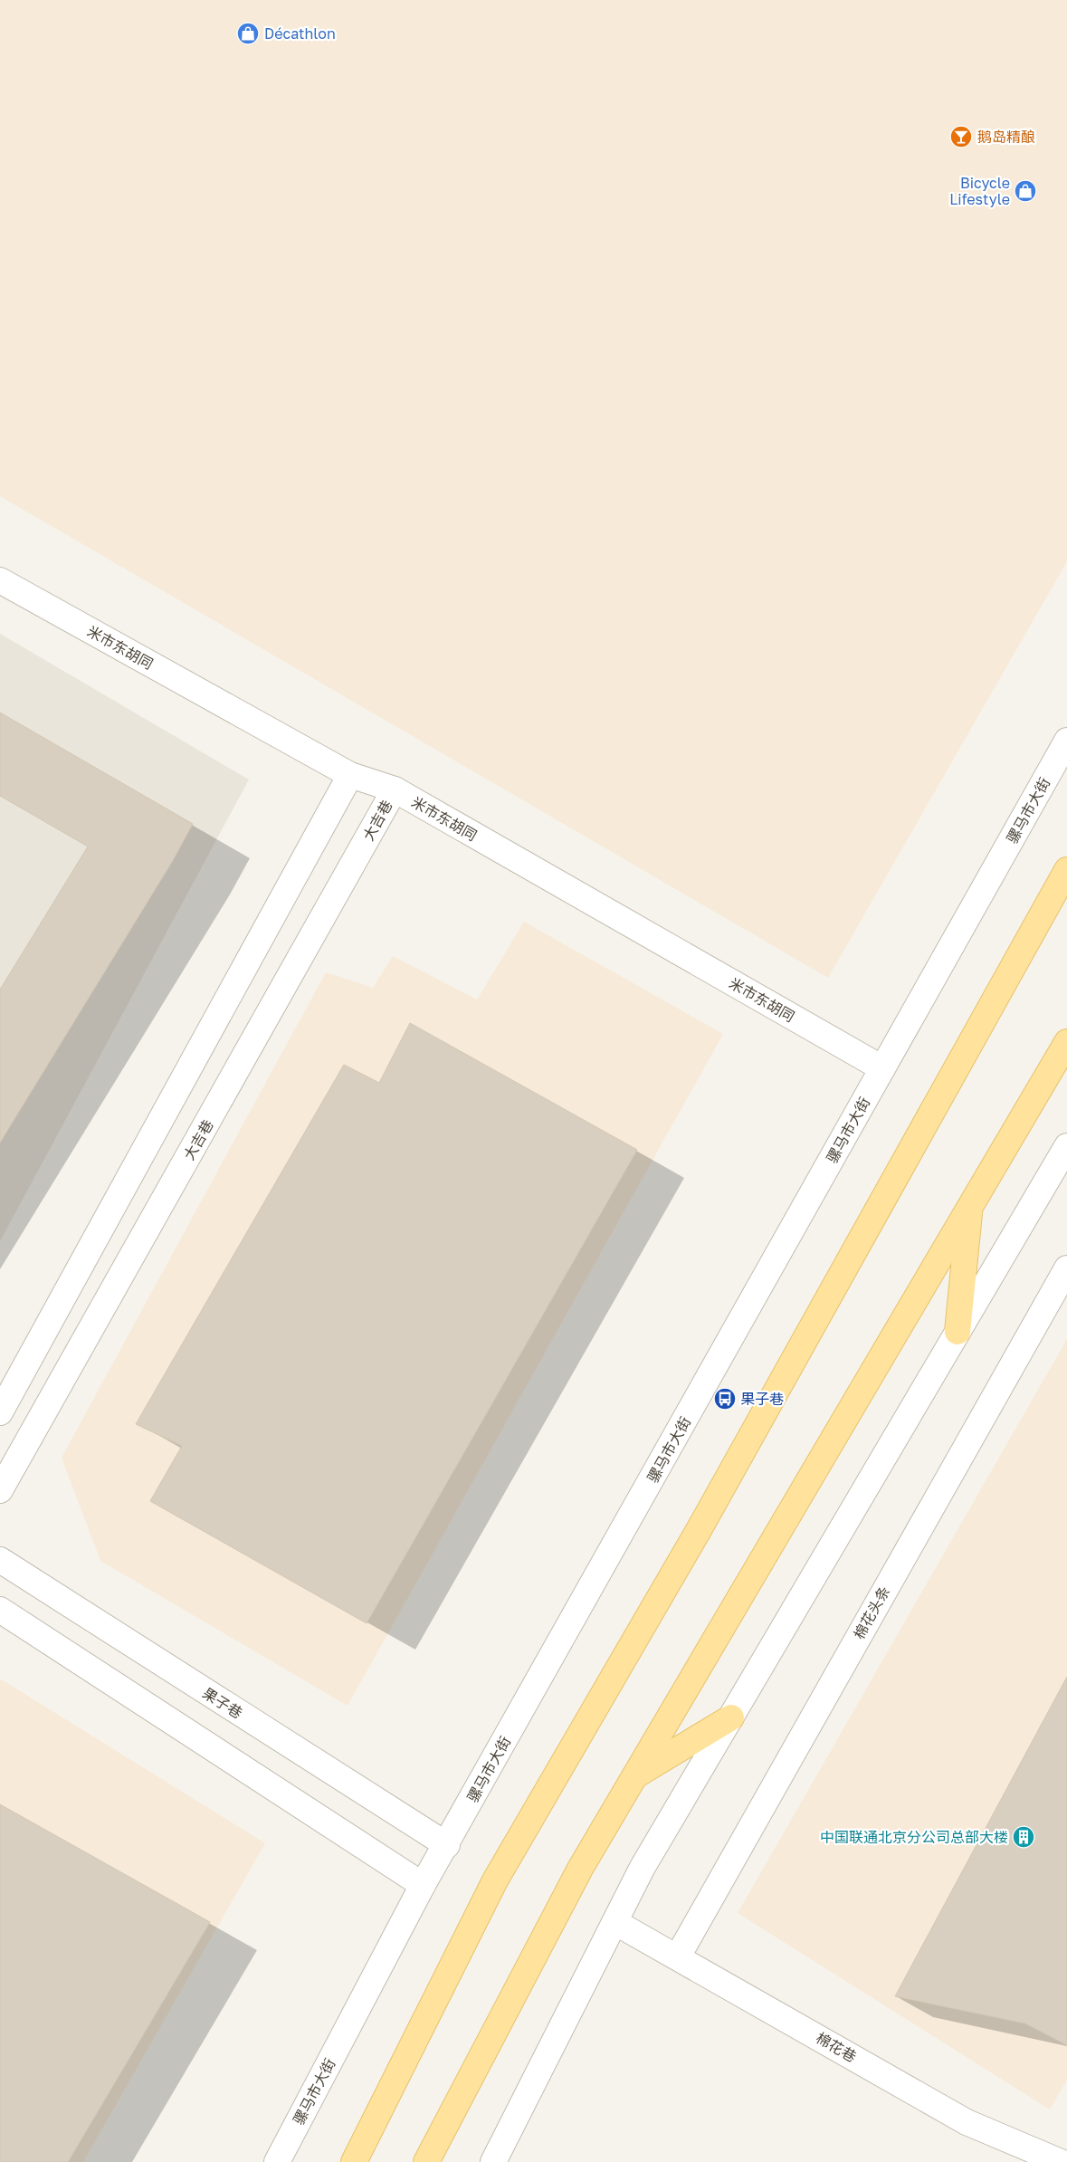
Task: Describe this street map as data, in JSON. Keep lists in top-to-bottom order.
{
  "streets": {
    "street": [
      "米市东胡同",
      "骡马市大街",
      "大吉巷",
      "棉花头条",
      "果子巷",
      "棉花巷"
    ]
  },
  "crossings": [
    ["米市东胡同", "骡马市大街"],
    ["米市东胡同", "大吉巷"],
    ["骡马市大街", "果子巷"],
    ["棉花头条", "棉花巷"]
  ],
  "places": {
    "shop": ["Décathlon", "Bicycle Lifestyle"],
    "bar": ["鹅岛精酿"],
    "bus stop": ["果子巷"],
    "building": ["中国联通北京分公司总部大楼"]
  }
}
